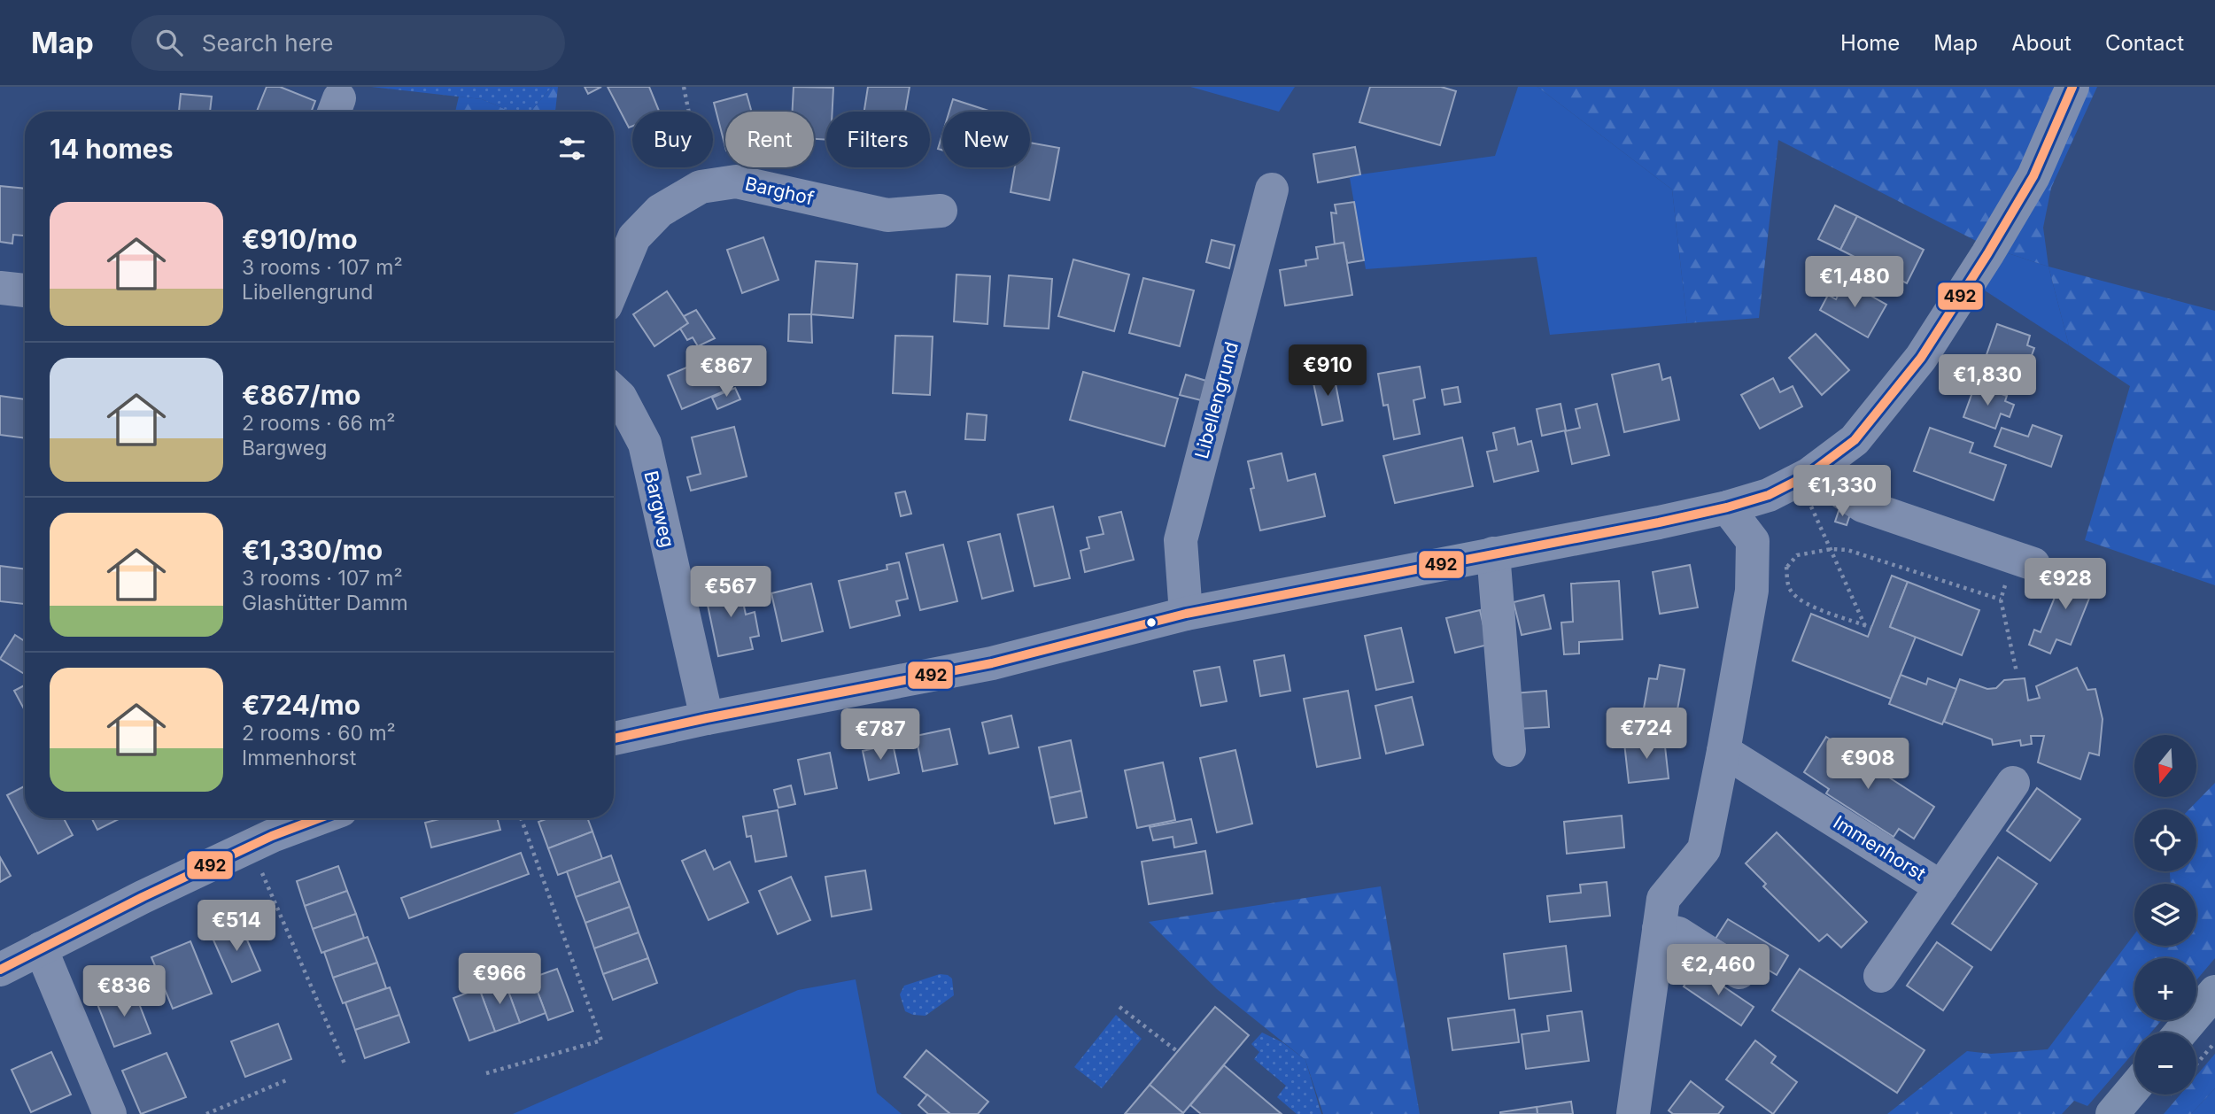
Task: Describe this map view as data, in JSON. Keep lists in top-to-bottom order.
{
  "streets": {
    "street": [
      "Barghof",
      "Libellengrund",
      "Bargweg",
      "Immenhorst"
    ]
  },
  "lines": ["transit line 492"],
  "north": "bottom",
  "page": {
    "header": "Map",
    "search": "Search here",
    "nav": [
      "Home",
      "Map",
      "About",
      "Contact"
    ],
    "chip": [
      "Buy",
      "Rent",
      "Filters",
      "New"
    ],
    "heading": "14 homes",
    "list": [
      {
        "name": "€910/mo",
        "note": "3 rooms · 107 m² · Libellengrund"
      },
      {
        "name": "€867/mo",
        "note": "2 rooms · 66 m² · Bargweg"
      },
      {
        "name": "€1,330/mo",
        "note": "3 rooms · 107 m² · Glashütter Damm"
      },
      {
        "name": "€724/mo",
        "note": "2 rooms · 60 m² · Immenhorst"
      }
    ],
    "price": [
      "€1,480",
      "€910",
      "€867",
      "€1,830",
      "€1,330",
      "€928",
      "€567",
      "€724",
      "€787",
      "€908",
      "€514",
      "€2,460",
      "€966",
      "€836"
    ],
    "map_buttons": ["+", "−"]
  }
}
